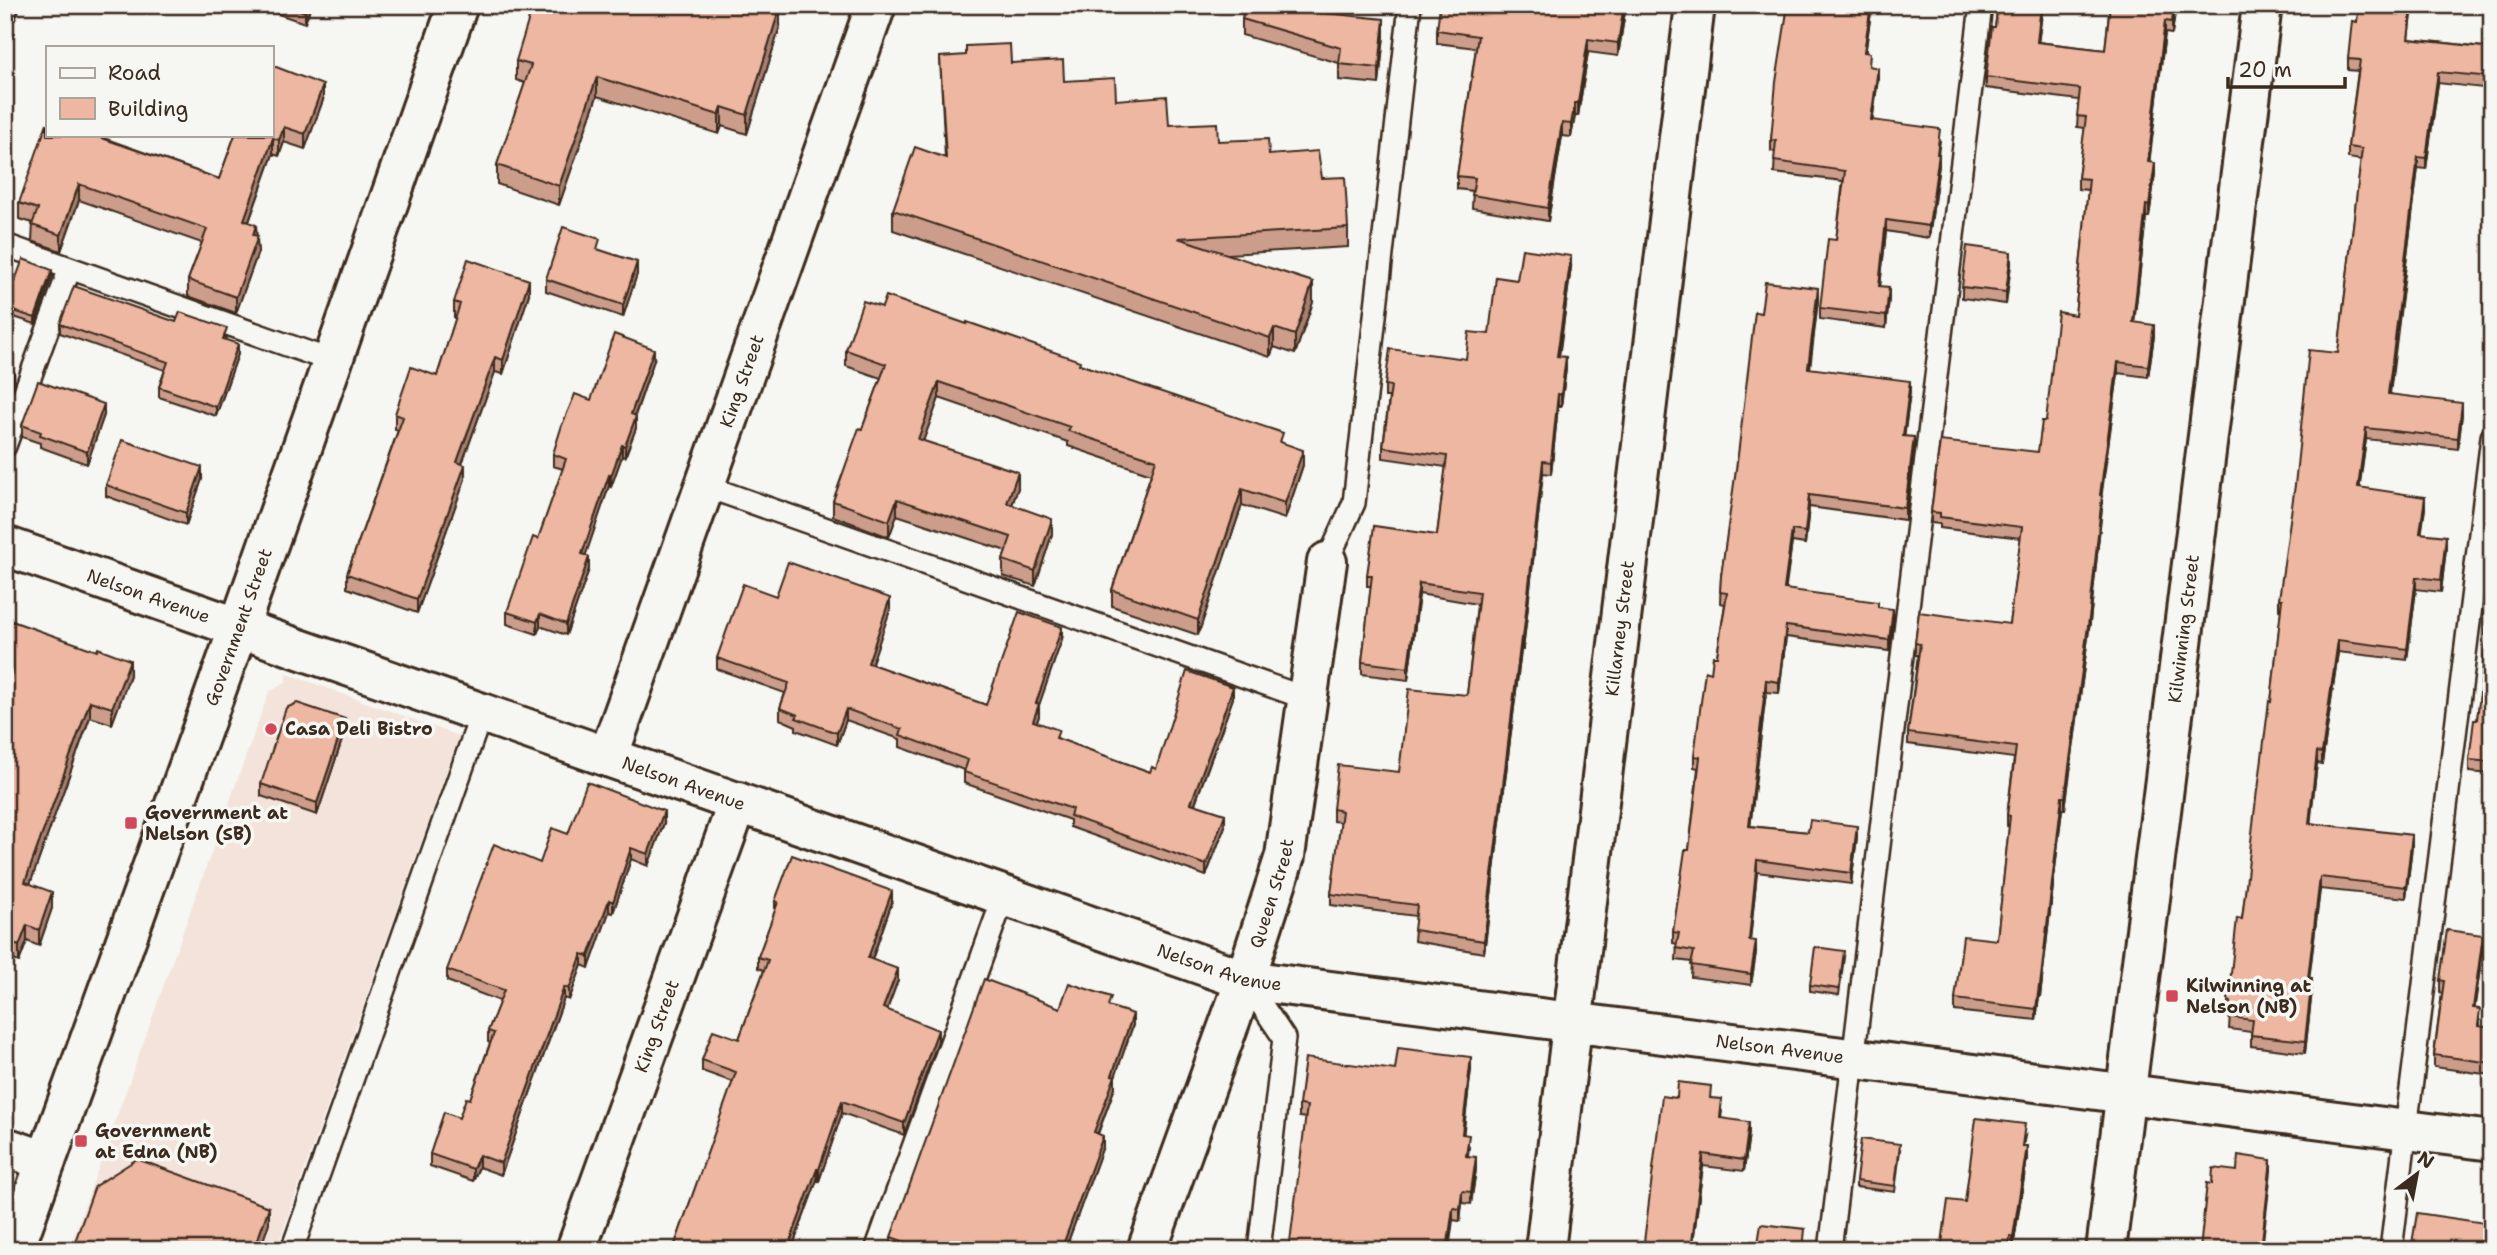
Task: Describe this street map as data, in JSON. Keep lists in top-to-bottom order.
{
  "streets": {
    "street": [
      "King Street",
      "Nelson Avenue",
      "Killarney Street",
      "Government Street",
      "Kilwinning Street",
      "Queen Street"
    ]
  },
  "crossings": [
    ["King Street", "Nelson Avenue"],
    ["Nelson Avenue", "Killarney Street"],
    ["Nelson Avenue", "Government Street"],
    ["Nelson Avenue", "Kilwinning Street"],
    ["Nelson Avenue", "Queen Street"]
  ],
  "places": {
    "other": ["Casa Deli Bistro"],
    "transit": ["Government at Nelson (SB)", "Kilwinning at Nelson (NB)", "Government at Edna (NB)"]
  },
  "legend": ["Road", "Building"],
  "scale_bar": "20 m",
  "north": "top right"
}
